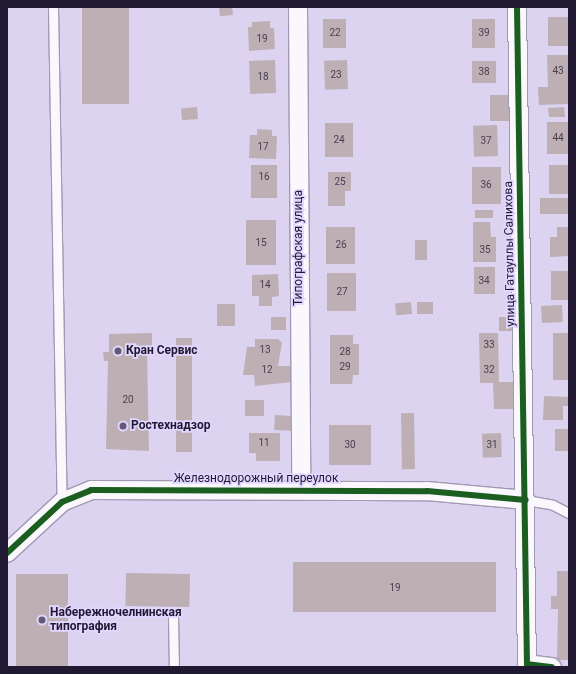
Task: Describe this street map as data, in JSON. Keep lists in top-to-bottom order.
{
  "streets": {
    "street": ["Типографская улица", "улица Гатауллы Салихова", "Железнодорожный переулок"]
  },
  "crossings": [
    ["Типографская улица", "Железнодорожный переулок"],
    ["улица Гатауллы Салихова", "Железнодорожный переулок"]
  ],
  "places": ["Кран Сервис", "Ростехнадзор", "Набережночелнинская типография"],
  "house_numbers": [
    "22",
    "39",
    "19",
    "43",
    "38",
    "23",
    "18",
    "44",
    "24",
    "37",
    "17",
    "16",
    "25",
    "36",
    "15",
    "26",
    "35",
    "34",
    "14",
    "27",
    "33",
    "13",
    "28",
    "29",
    "12",
    "32",
    "20",
    "11",
    "30",
    "31",
    "19"
  ]
}
